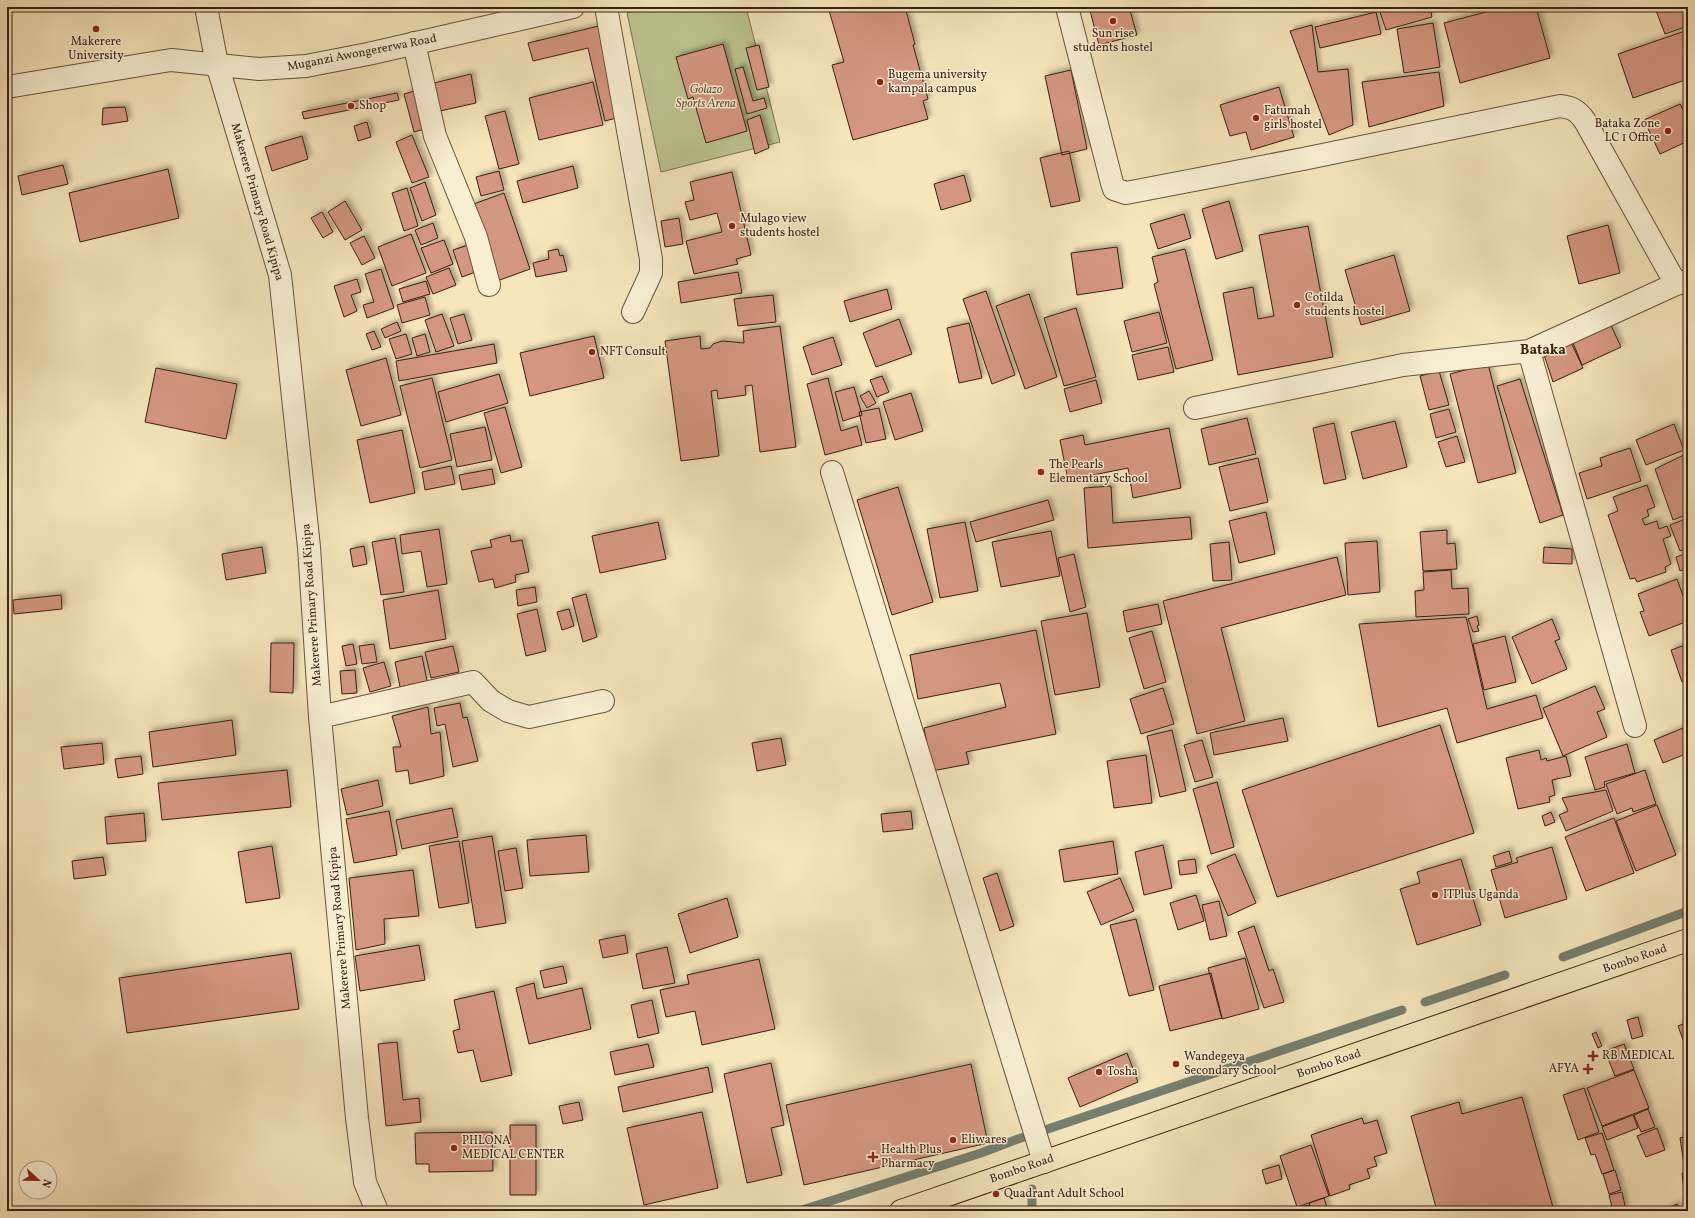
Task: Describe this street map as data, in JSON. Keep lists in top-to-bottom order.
{
  "streets": {
    "main road": ["Bombo Road"],
    "street": ["Muganzi Awongererwa Road", "Makerere Primary Road Kipipa"]
  },
  "crossings": [
    ["Muganzi Awongererwa Road", "Makerere Primary Road Kipipa"]
  ],
  "districts": ["Bataka"],
  "parks": ["Golazo Sports Arena"],
  "places": {
    "other": [
      "Sun rise students hostel",
      "Makerere University",
      "Bugema university kampala campus",
      "Shop",
      "Fatumah girls hostel",
      "Bataka Zone LC 1 Office",
      "Mulago view students hostel",
      "Cotilda students hostel",
      "NFT Consult",
      "The Pearls Elementary School",
      "ITPlus Uganda",
      "Wandegeya Secondary School",
      "Tosha",
      "Eliwares",
      "PHLONA MEDICAL CENTER",
      "Quadrant Adult School"
    ],
    "health": ["RB MEDICAL", "AFYA", "Health Plus Pharmacy"]
  },
  "north": "right"
}
